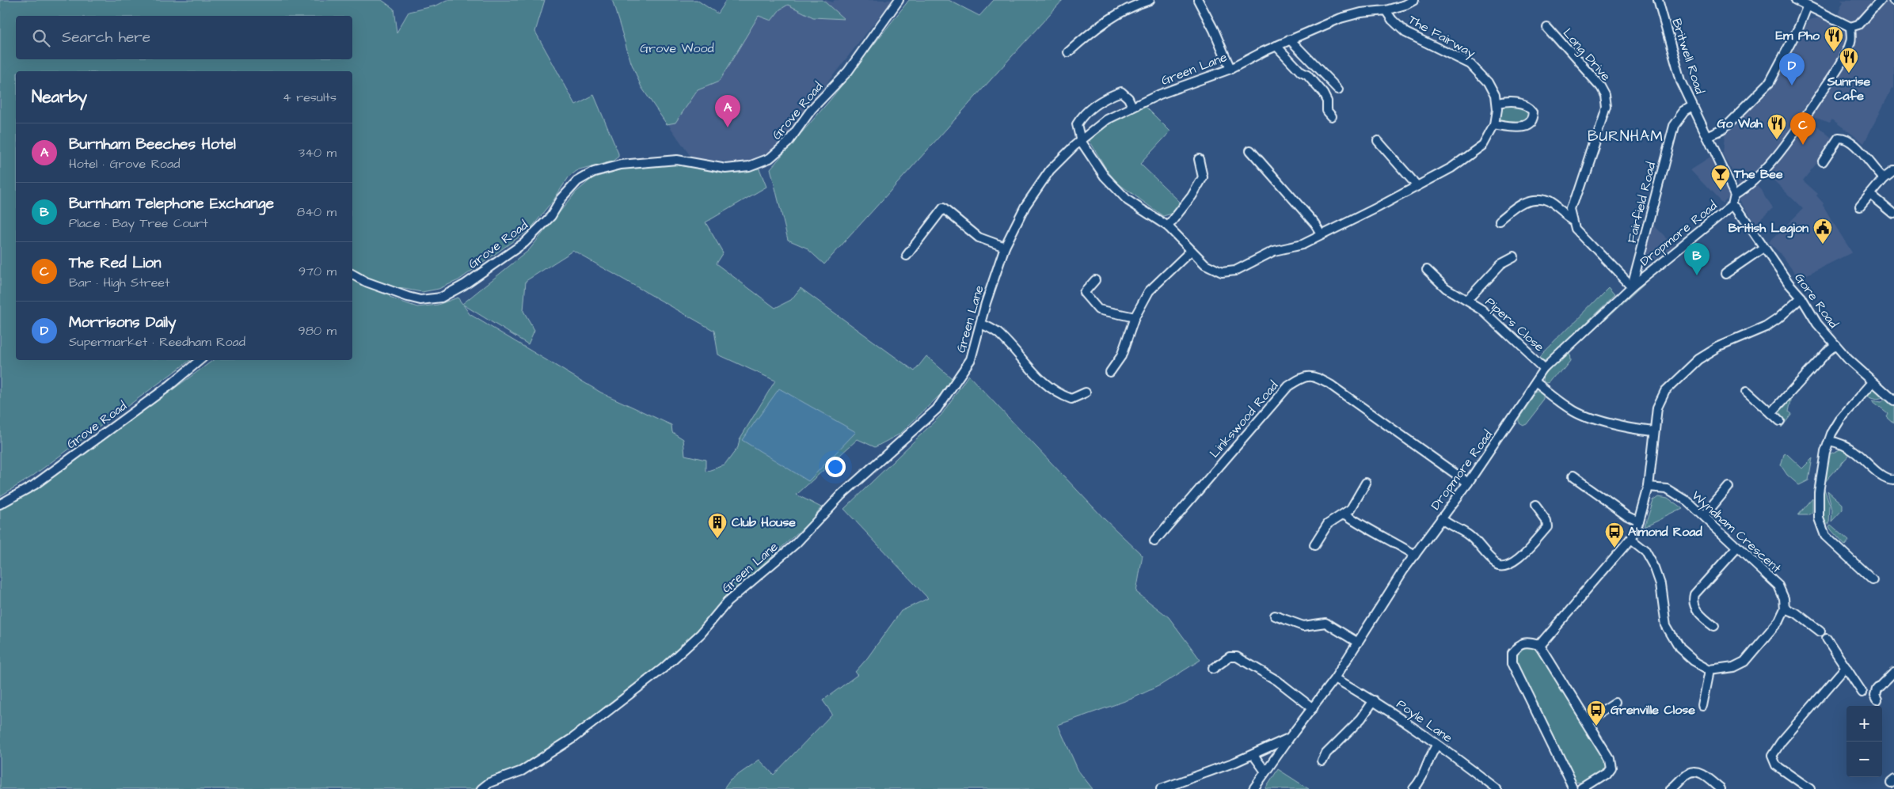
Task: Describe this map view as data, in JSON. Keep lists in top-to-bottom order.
{
  "streets": {
    "street": [
      "The Fairway",
      "Long Drive",
      "Britwell Road",
      "Green Lane",
      "Grove Road",
      "Fairfield Road",
      "Dropmore Road",
      "Gore Road",
      "Pipers Close",
      "Linkswood Road",
      "Wyndham Crescent",
      "Poyle Lane"
    ]
  },
  "crossings": [
    ["The Fairway", "Green Lane"],
    ["Britwell Road", "Fairfield Road"],
    ["Fairfield Road", "Dropmore Road"],
    ["Dropmore Road", "Gore Road"],
    ["Dropmore Road", "Pipers Close"],
    ["Dropmore Road", "Linkswood Road"],
    ["Dropmore Road", "Poyle Lane"]
  ],
  "districts": ["BURNHAM"],
  "parks": ["Grove Wood"],
  "places": {
    "restaurant": ["Em Pho", "Sunrise Cafe", "Go Wah"],
    "bar": ["The Bee"],
    "public building": ["British Legion"],
    "building": ["Club House"],
    "bus stop": ["Almond Road", "Grenville Close"]
  },
  "page": {
    "search": "Search here",
    "pins": [
      "D",
      "A",
      "C",
      "B"
    ],
    "heading": ["Nearby", "4 results"],
    "list": [
      {
        "mark": "A",
        "name": "Burnham Beeches Hotel",
        "note": "Hotel · Grove Road",
        "value": "340 m"
      },
      {
        "mark": "B",
        "name": "Burnham Telephone Exchange",
        "note": "Place · Bay Tree Court",
        "value": "840 m"
      },
      {
        "mark": "C",
        "name": "The Red Lion",
        "note": "Bar · High Street",
        "value": "970 m"
      },
      {
        "mark": "D",
        "name": "Morrisons Daily",
        "note": "Supermarket · Reedham Road",
        "value": "980 m"
      }
    ],
    "map_buttons": ["+", "−"]
  }
}
